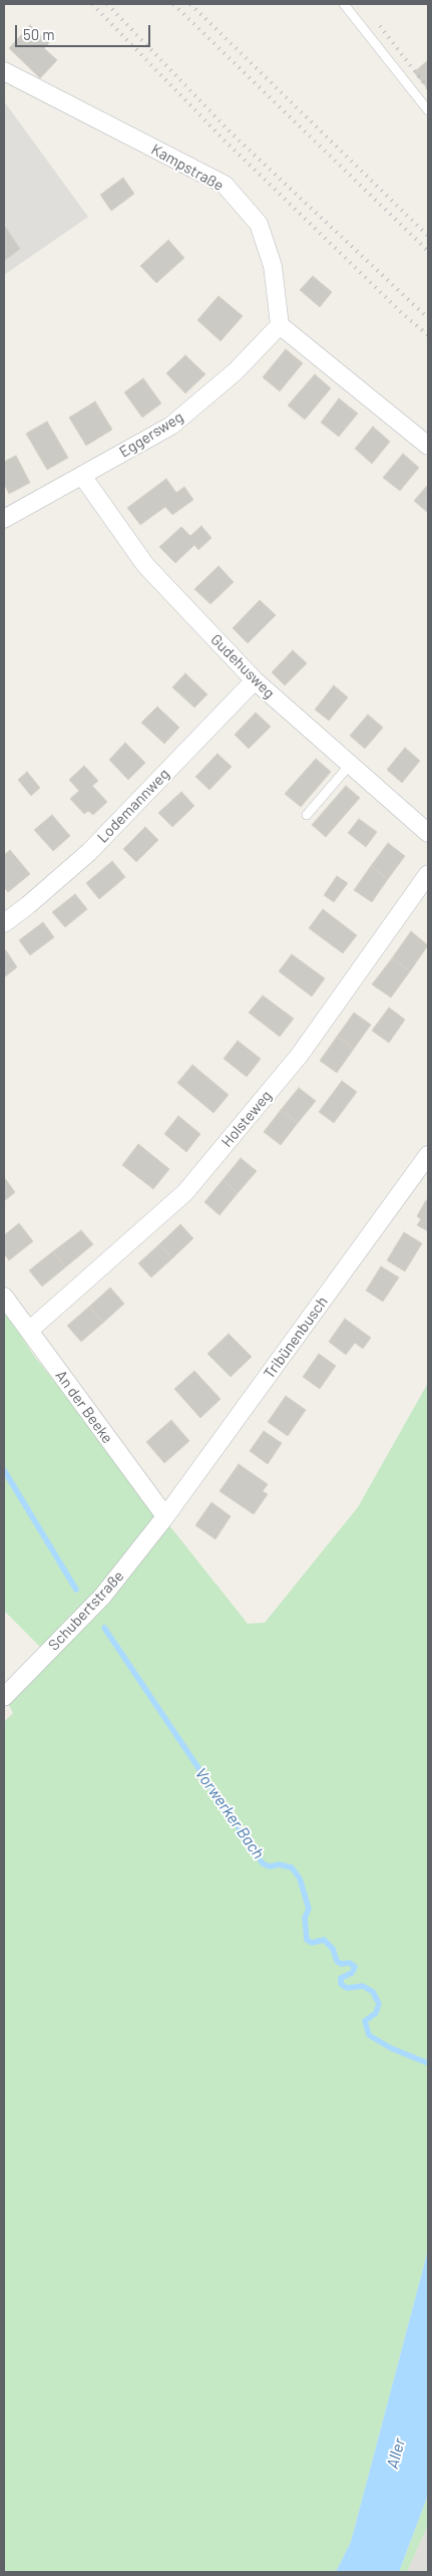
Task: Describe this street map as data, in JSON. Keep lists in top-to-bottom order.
{
  "streets": {
    "street": [
      "Kampstraße",
      "Eggersweg",
      "Gudehusweg",
      "Lodemannweg",
      "Holsteweg",
      "Tribünenbusch",
      "An der Beeke",
      "Schubertstraße"
    ]
  },
  "crossings": [
    ["Kampstraße", "Eggersweg"],
    ["Eggersweg", "Gudehusweg"],
    ["Gudehusweg", "Lodemannweg"],
    ["Holsteweg", "An der Beeke"],
    ["Tribünenbusch", "An der Beeke"],
    ["Tribünenbusch", "Schubertstraße"],
    ["An der Beeke", "Schubertstraße"]
  ],
  "water": ["Vorwerker Bach", "Aller"],
  "scale_bar": "50 m"
}
